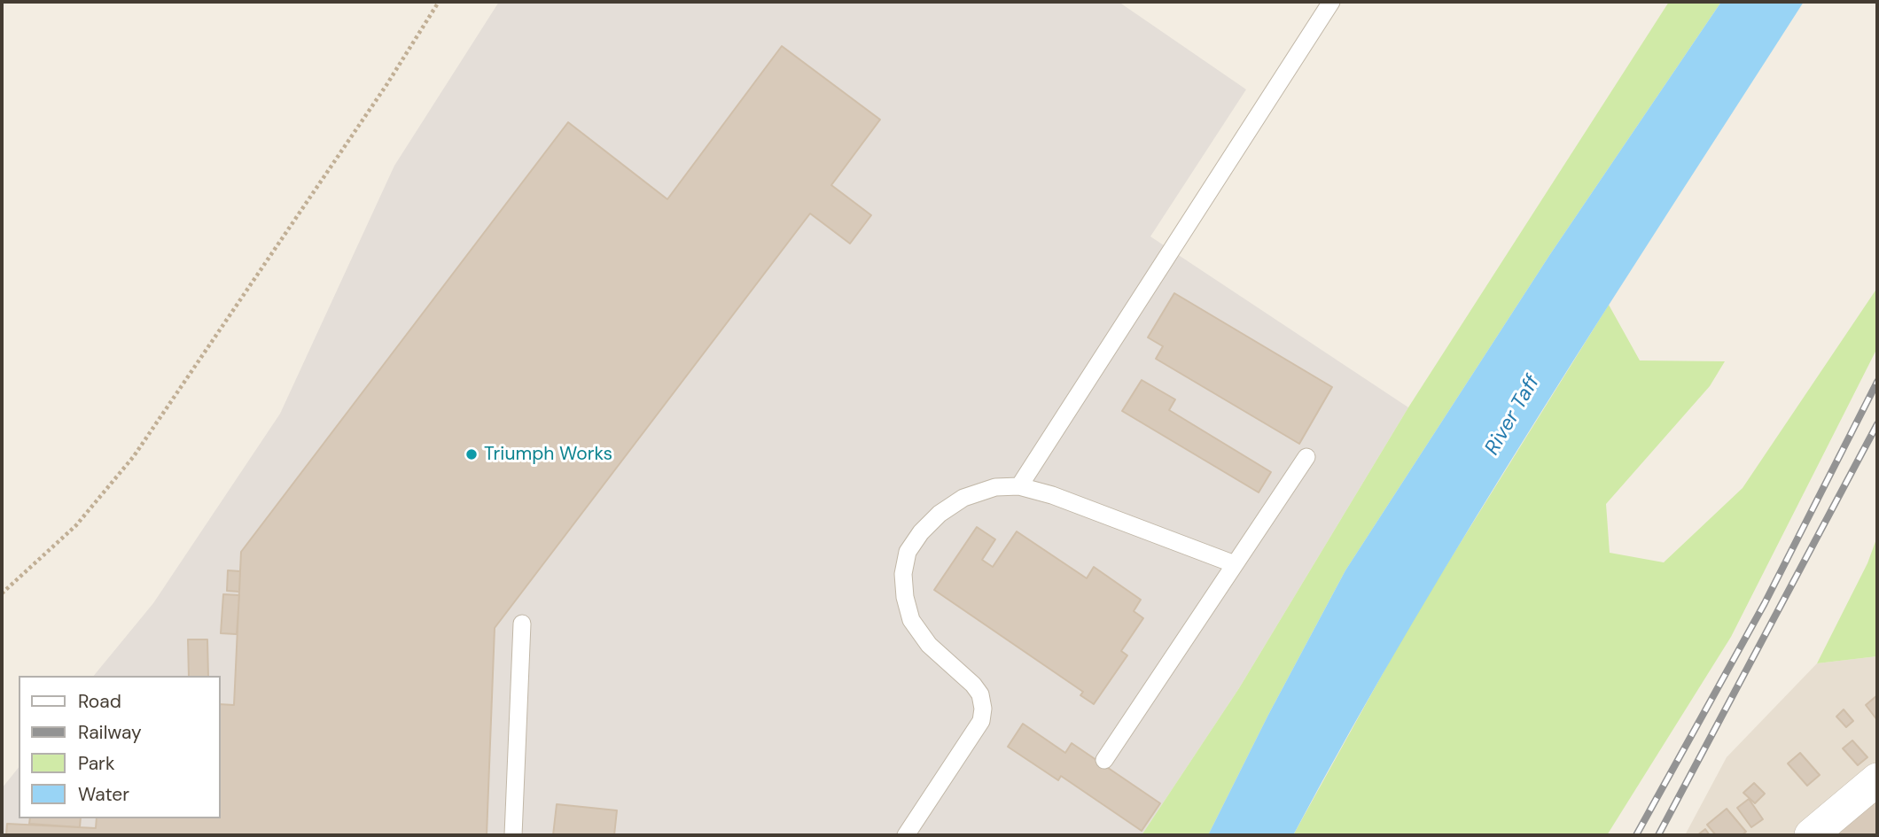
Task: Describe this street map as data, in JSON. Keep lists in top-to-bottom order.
{
  "water": ["River Taff"],
  "places": ["Triumph Works"],
  "legend": [
    "Road",
    "Railway",
    "Park",
    "Water"
  ]
}
